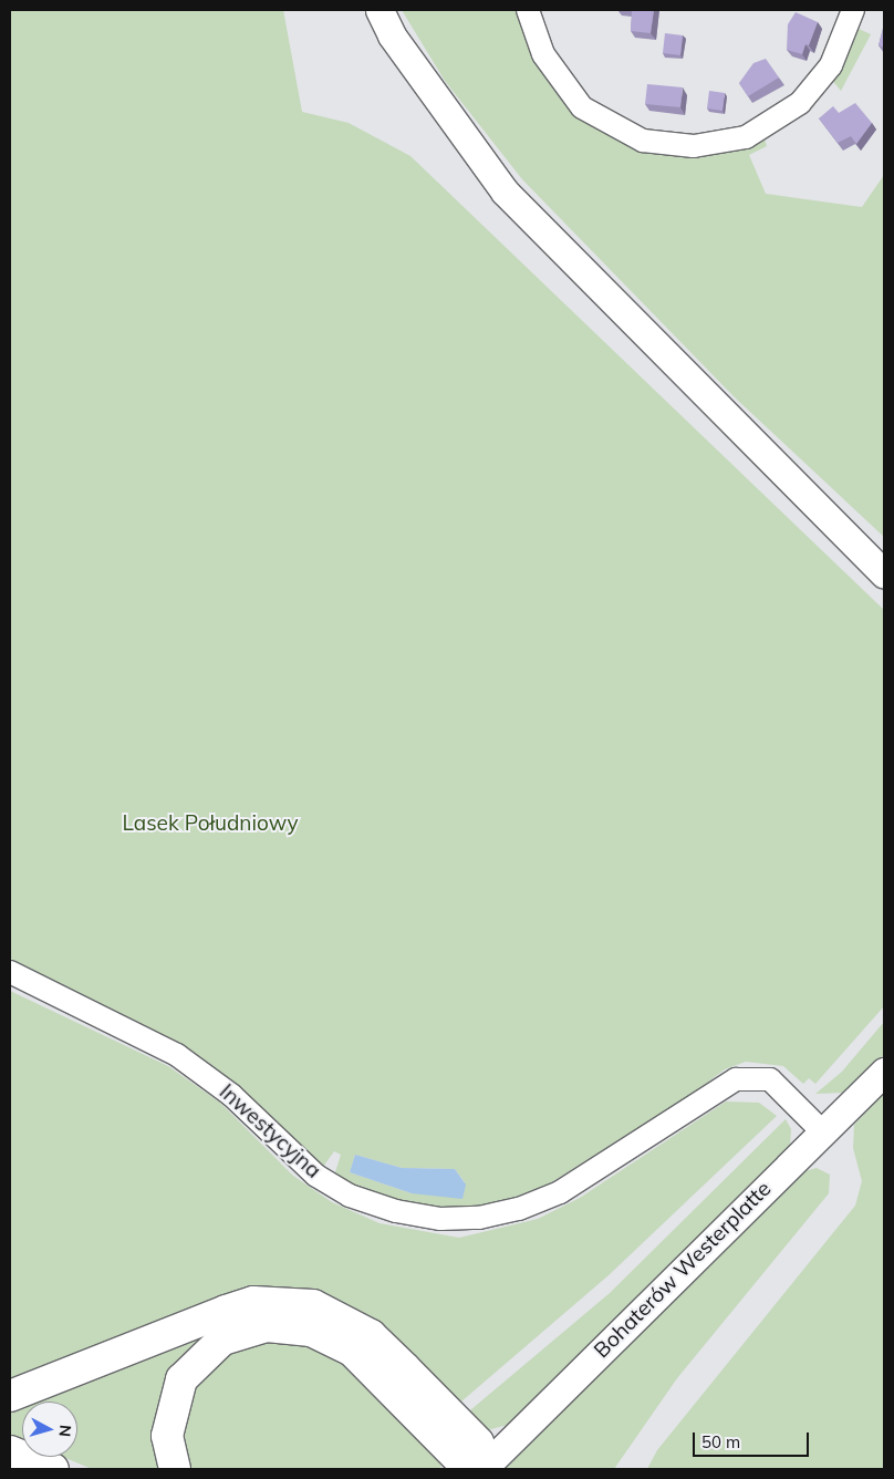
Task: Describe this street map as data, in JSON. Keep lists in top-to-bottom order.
{
  "streets": {
    "main road": ["Bohaterów Westerplatte"],
    "street": ["Inwestycyjna"]
  },
  "crossings": [
    ["Inwestycyjna", "Bohaterów Westerplatte"]
  ],
  "parks": ["Lasek Południowy"],
  "scale_bar": "50 m",
  "north": "right"
}
